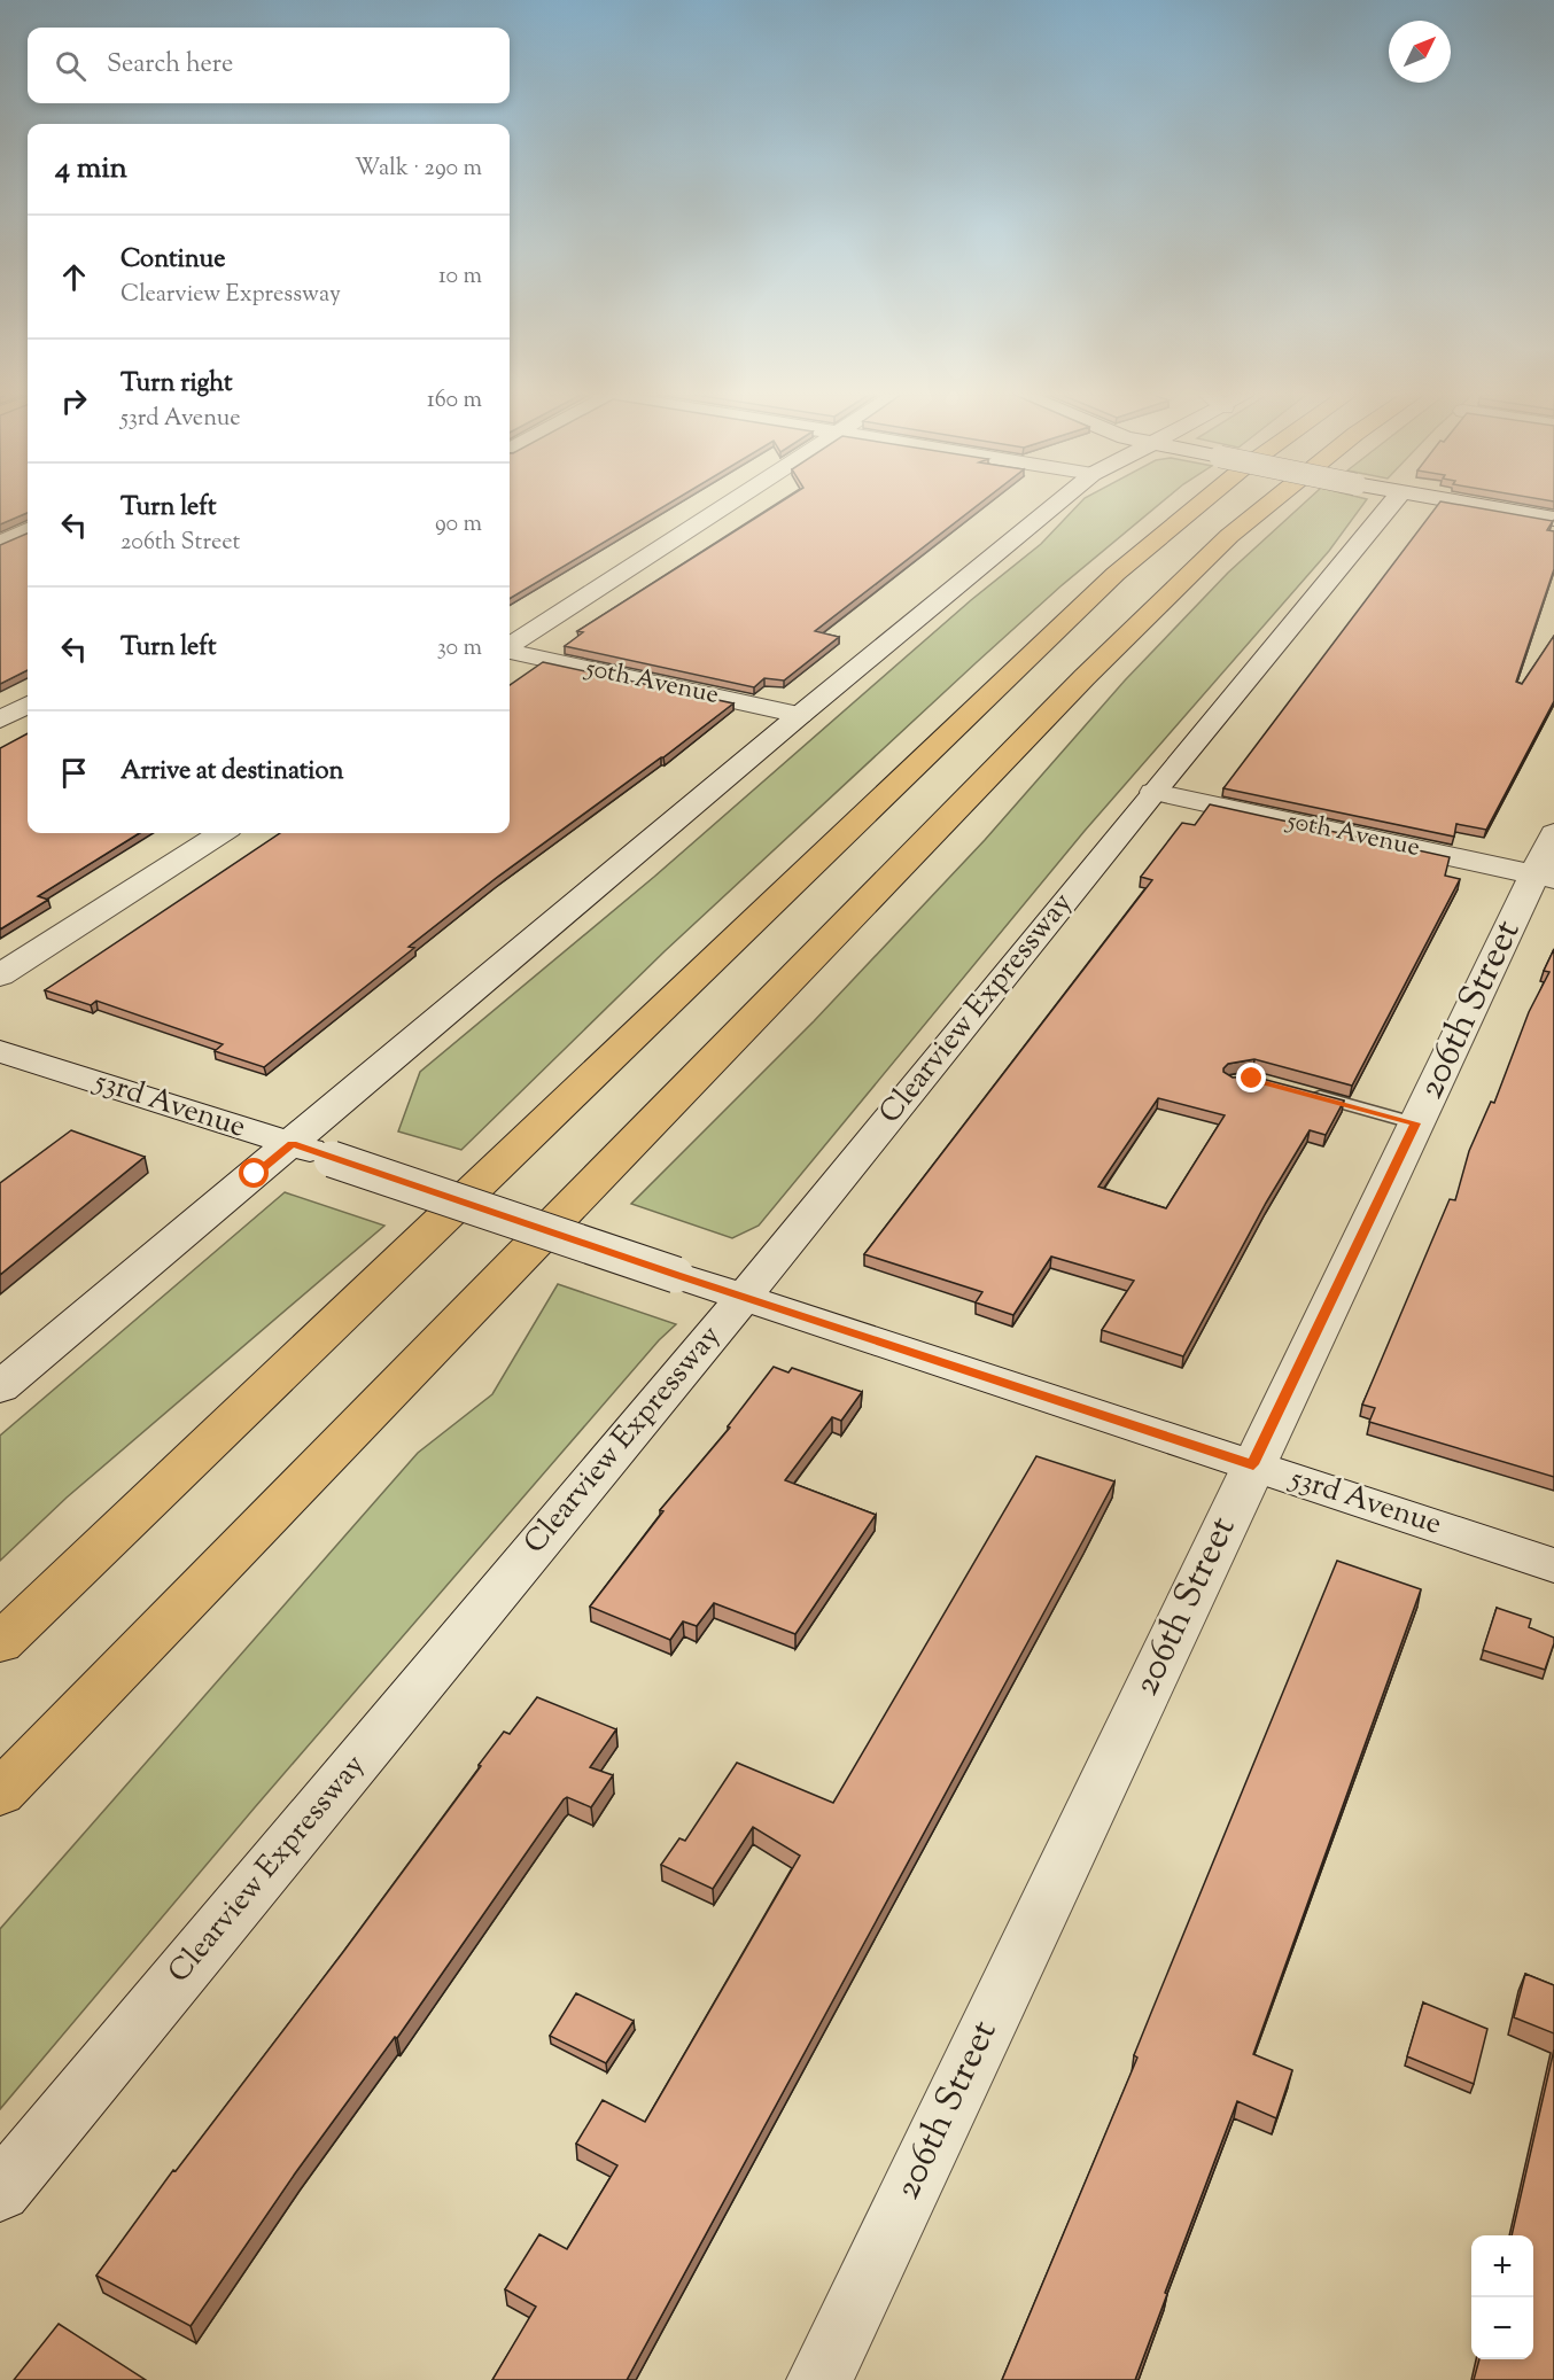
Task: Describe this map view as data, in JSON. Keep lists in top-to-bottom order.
{
  "streets": {
    "street": [
      "50th Avenue",
      "Clearview Expressway",
      "206th Street",
      "53rd Avenue"
    ]
  },
  "crossings": [
    ["50th Avenue", "Clearview Expressway"],
    ["50th Avenue", "206th Street"],
    ["Clearview Expressway", "53rd Avenue"],
    ["206th Street", "53rd Avenue"]
  ],
  "north": "top right",
  "page": {
    "search": "Search here",
    "heading": ["4 min", "Walk · 290 m"],
    "list": [
      ["Continue", "Clearview Expressway", "10 m"],
      ["Turn right", "53rd Avenue", "160 m"],
      ["Turn left", "206th Street", "90 m"],
      ["Turn left", "30 m"],
      "Arrive at destination"
    ],
    "map_buttons": ["+", "−"]
  }
}
